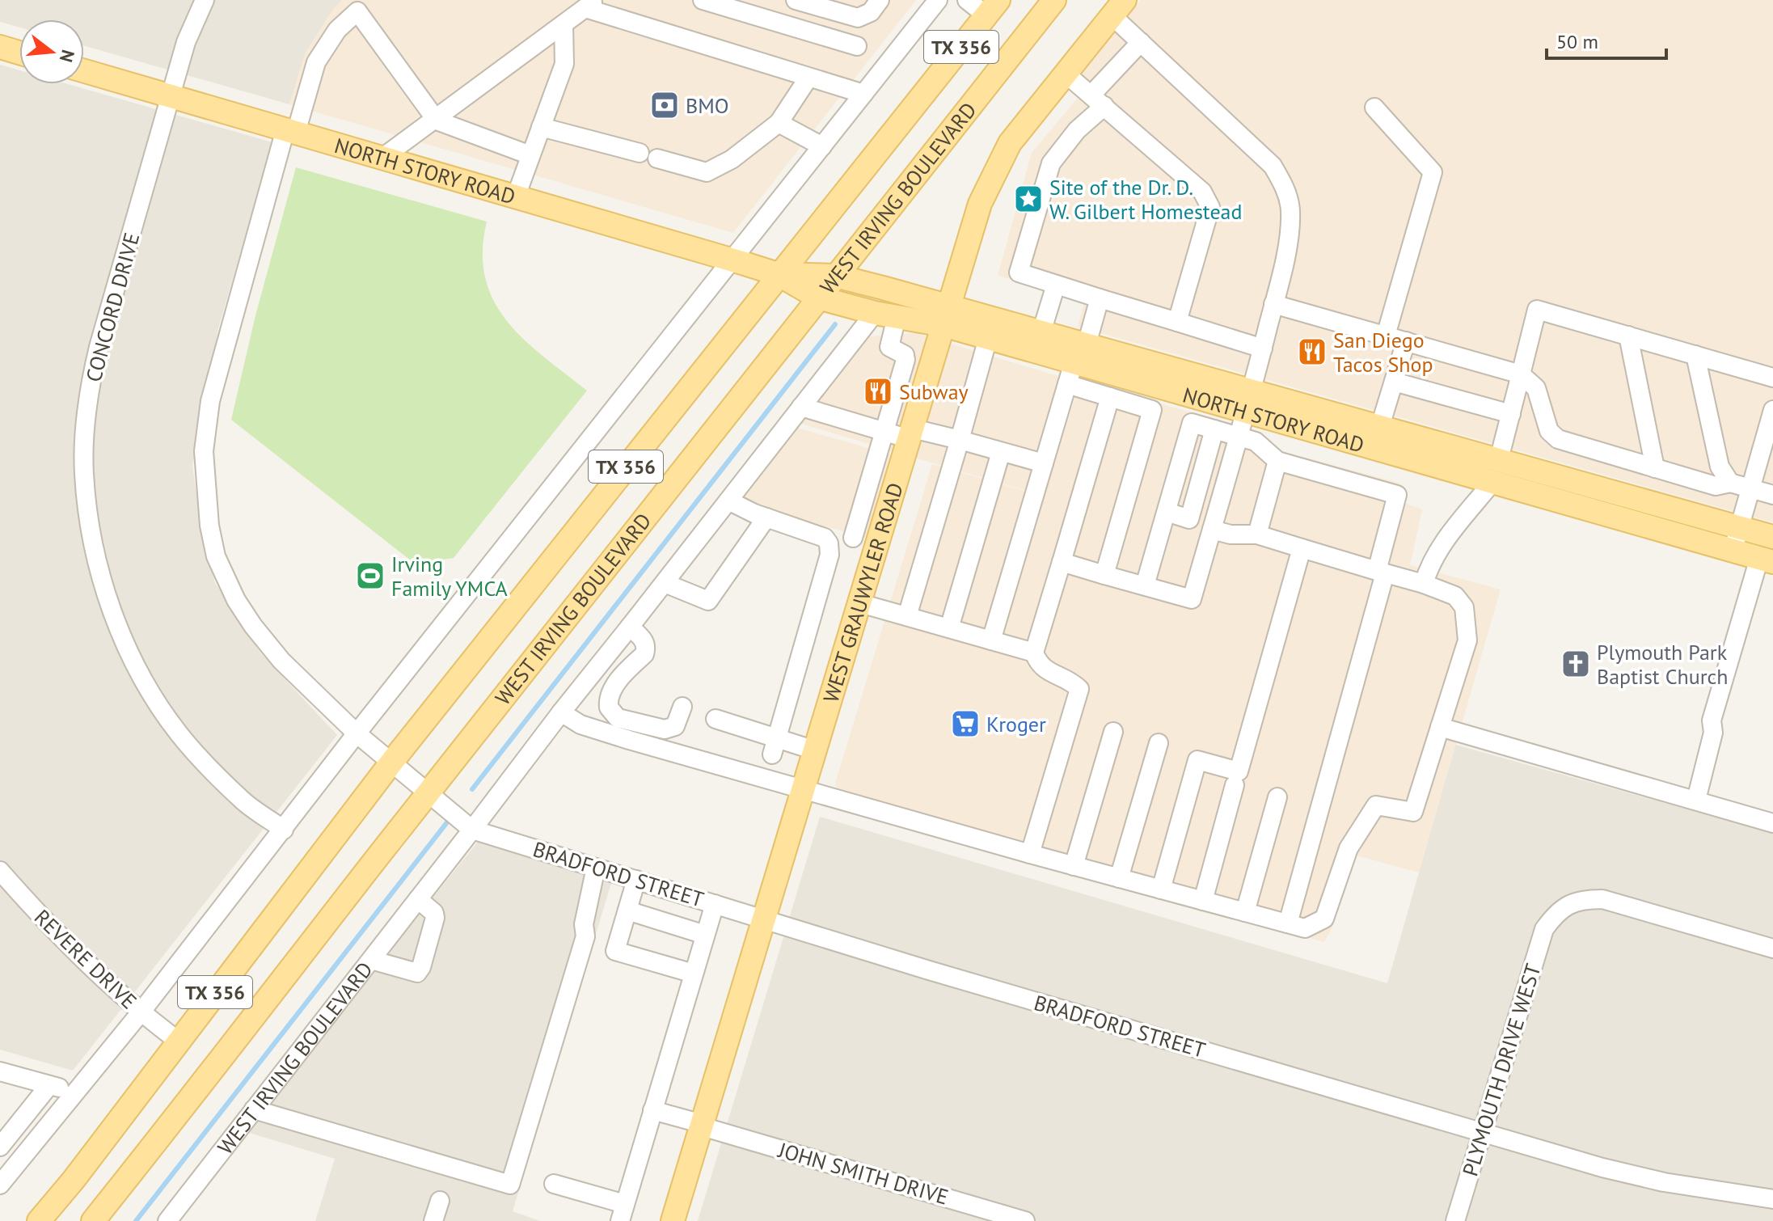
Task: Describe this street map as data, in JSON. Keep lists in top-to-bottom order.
{
  "streets": {
    "main road": [
      "TX 356",
      "NORTH STORY ROAD",
      "WEST IRVING BOULEVARD",
      "WEST GRAUWYLER ROAD"
    ],
    "street": [
      "CONCORD DRIVE",
      "BRADFORD STREET",
      "REVERE DRIVE",
      "PLYMOUTH DRIVE WEST",
      "JOHN SMITH DRIVE"
    ]
  },
  "crossings": [
    ["NORTH STORY ROAD", "WEST IRVING BOULEVARD"],
    ["NORTH STORY ROAD", "CONCORD DRIVE"],
    ["NORTH STORY ROAD", "WEST GRAUWYLER ROAD"],
    ["WEST IRVING BOULEVARD", "BRADFORD STREET"],
    ["WEST IRVING BOULEVARD", "REVERE DRIVE"],
    ["WEST GRAUWYLER ROAD", "BRADFORD STREET"],
    ["WEST GRAUWYLER ROAD", "JOHN SMITH DRIVE"],
    ["BRADFORD STREET", "PLYMOUTH DRIVE WEST"]
  ],
  "places": {
    "bank": ["BMO"],
    "place": ["Site of the Dr. D. W. Gilbert Homestead"],
    "restaurant": ["San Diego Tacos Shop", "Subway"],
    "sports": ["Irving Family YMCA"],
    "church": ["Plymouth Park Baptist Church"],
    "supermarket": ["Kroger"]
  },
  "scale_bar": "50 m",
  "north": "right"
}
